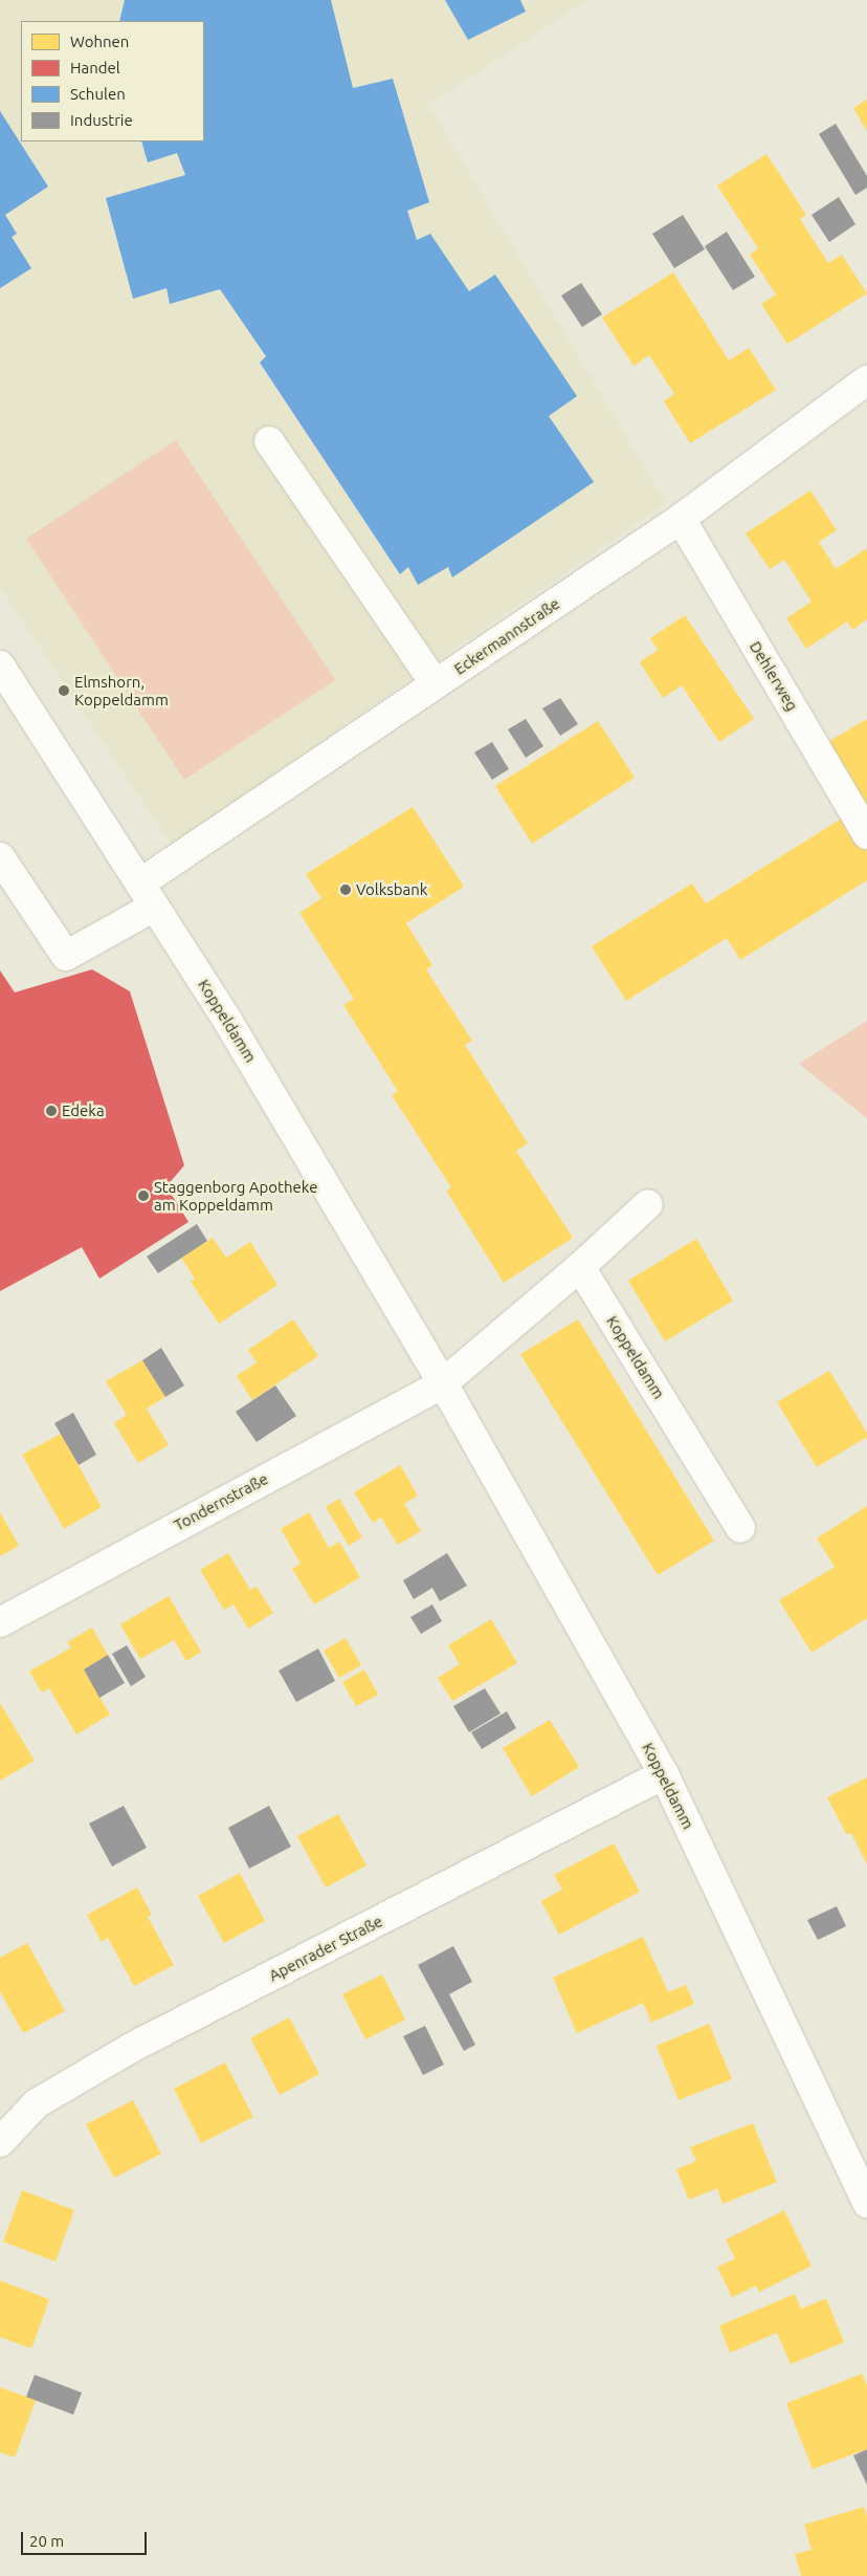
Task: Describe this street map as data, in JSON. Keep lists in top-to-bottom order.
{
  "streets": {
    "street": [
      "Eckermannstraße",
      "Dehlerweg",
      "Koppeldamm",
      "Tondernstraße",
      "Apenrader Straße"
    ]
  },
  "crossings": [
    ["Eckermannstraße", "Dehlerweg"],
    ["Eckermannstraße", "Koppeldamm"],
    ["Koppeldamm", "Tondernstraße"],
    ["Koppeldamm", "Apenrader Straße"]
  ],
  "places": [
    "Elmshorn, Koppeldamm",
    "Volksbank",
    "Edeka",
    "Staggenborg Apotheke am Koppeldamm"
  ],
  "legend": [
    "Wohnen",
    "Handel",
    "Schulen",
    "Industrie"
  ],
  "scale_bar": "20 m"
}
